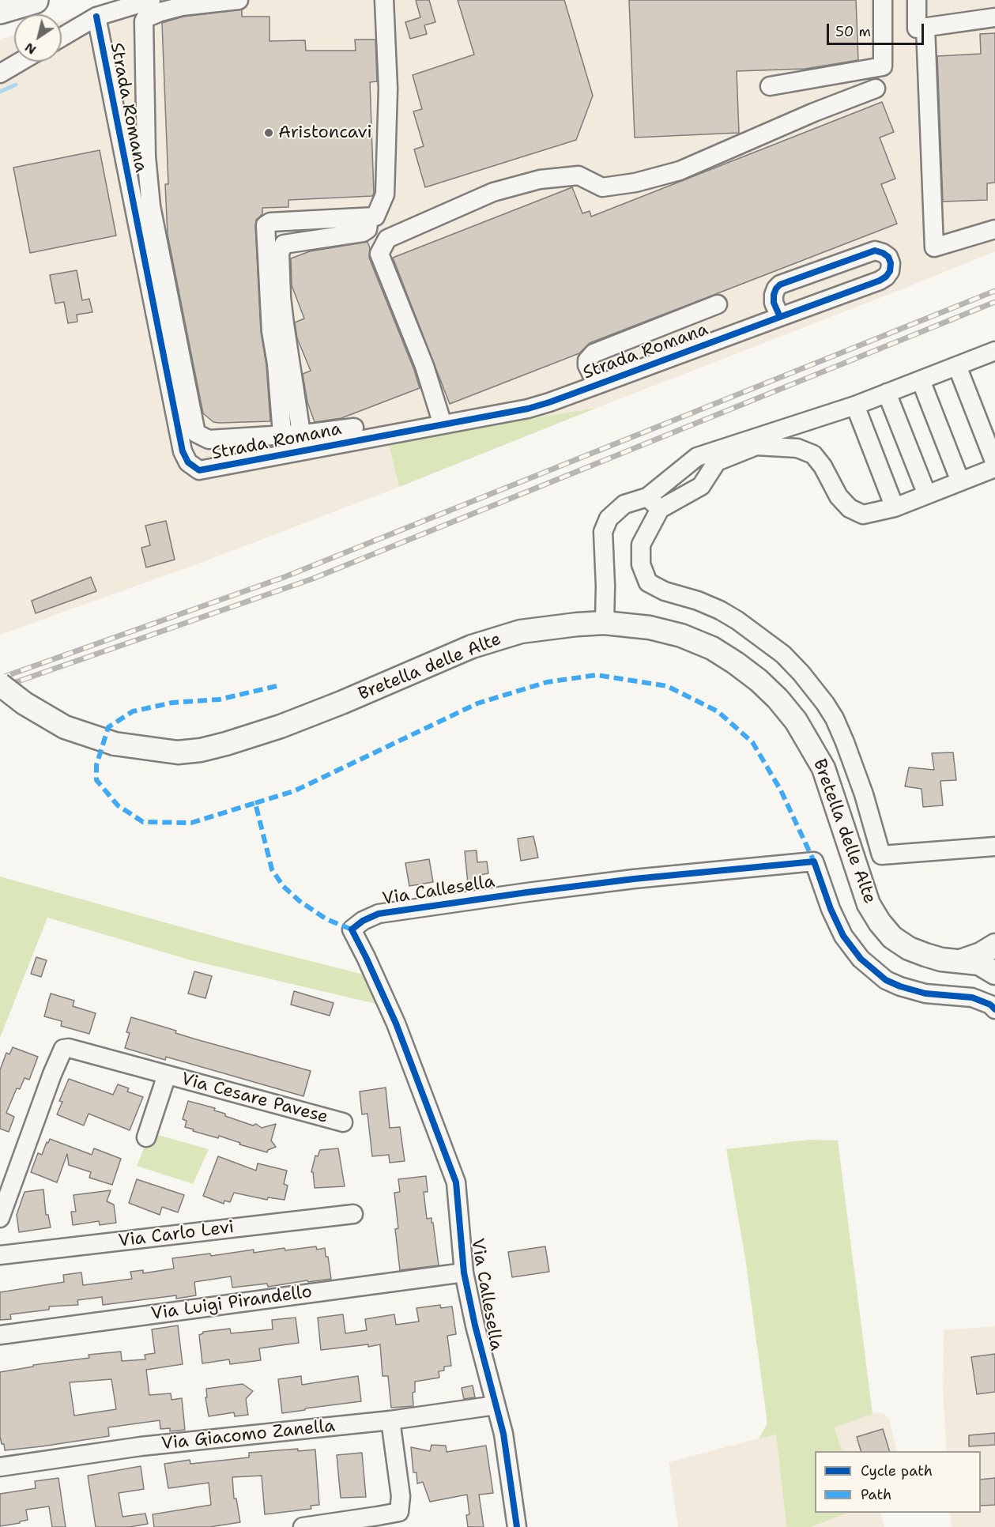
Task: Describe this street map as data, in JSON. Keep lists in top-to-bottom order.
{
  "streets": {
    "main road": ["Bretella delle Alte"],
    "street": [
      "Strada Romana",
      "Via Callesella",
      "Via Cesare Pavese",
      "Via Carlo Levi",
      "Via Luigi Pirandello",
      "Via Giacomo Zanella"
    ]
  },
  "crossings": [
    ["Via Callesella", "Via Luigi Pirandello"],
    ["Via Callesella", "Via Giacomo Zanella"]
  ],
  "places": ["Aristoncavi"],
  "legend": ["Cycle path", "Path"],
  "scale_bar": "50 m",
  "north": "bottom left"
}
